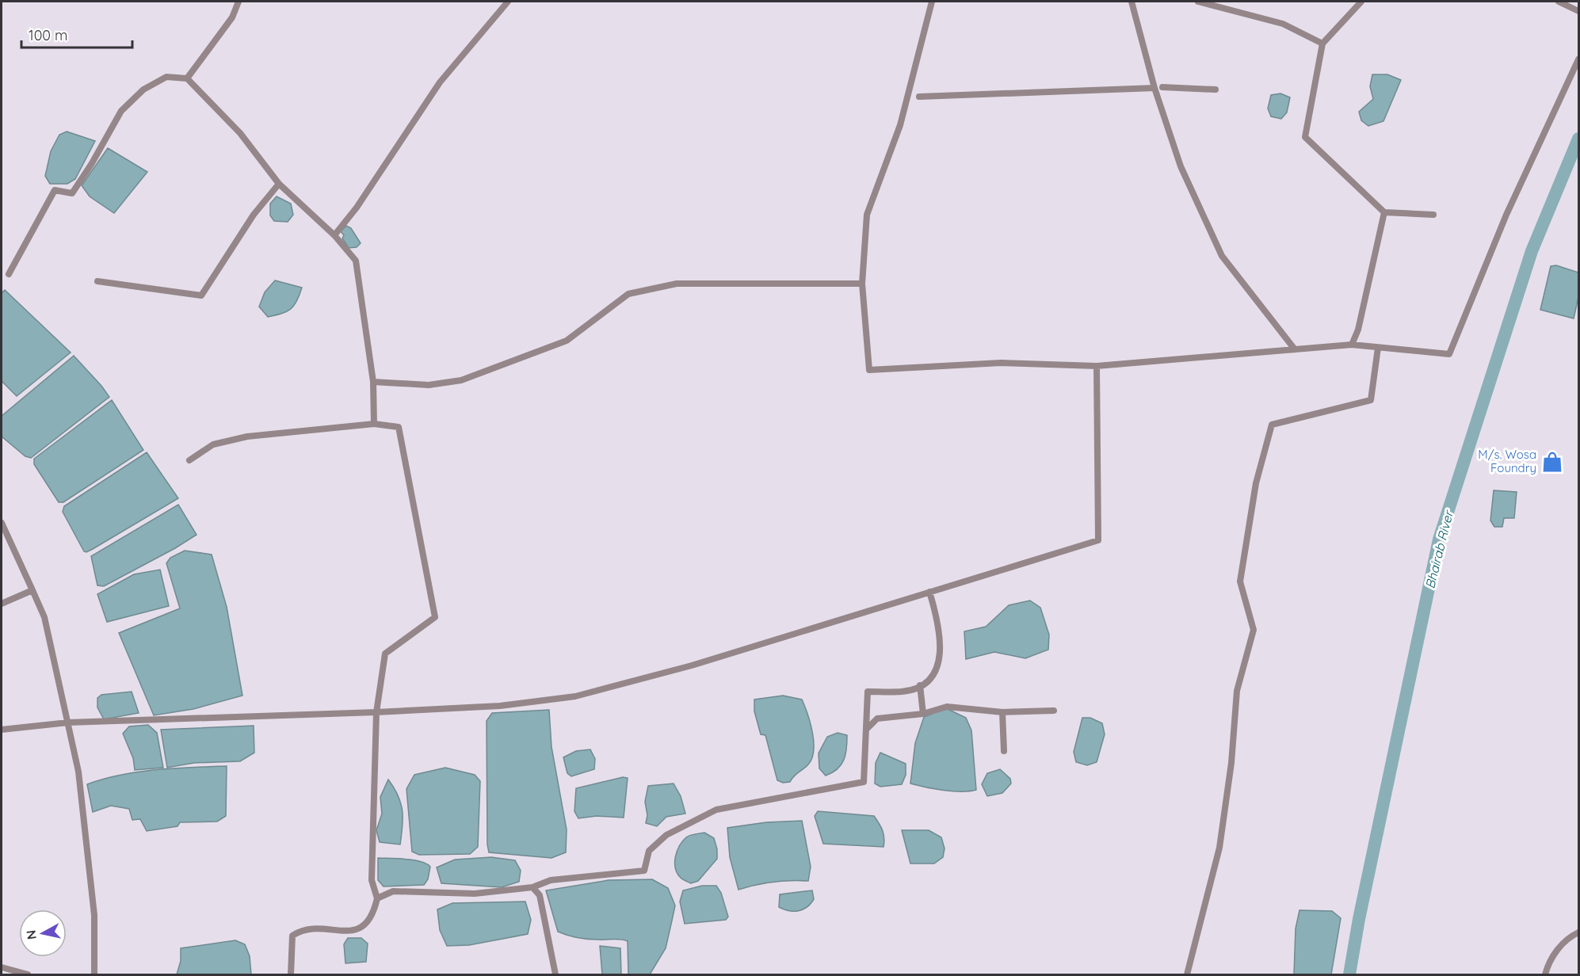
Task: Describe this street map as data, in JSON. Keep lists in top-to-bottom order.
{
  "water": ["Bhairab River"],
  "places": {
    "shop": ["M/s. Wosa Foundry"]
  },
  "scale_bar": "100 m",
  "north": "left"
}
